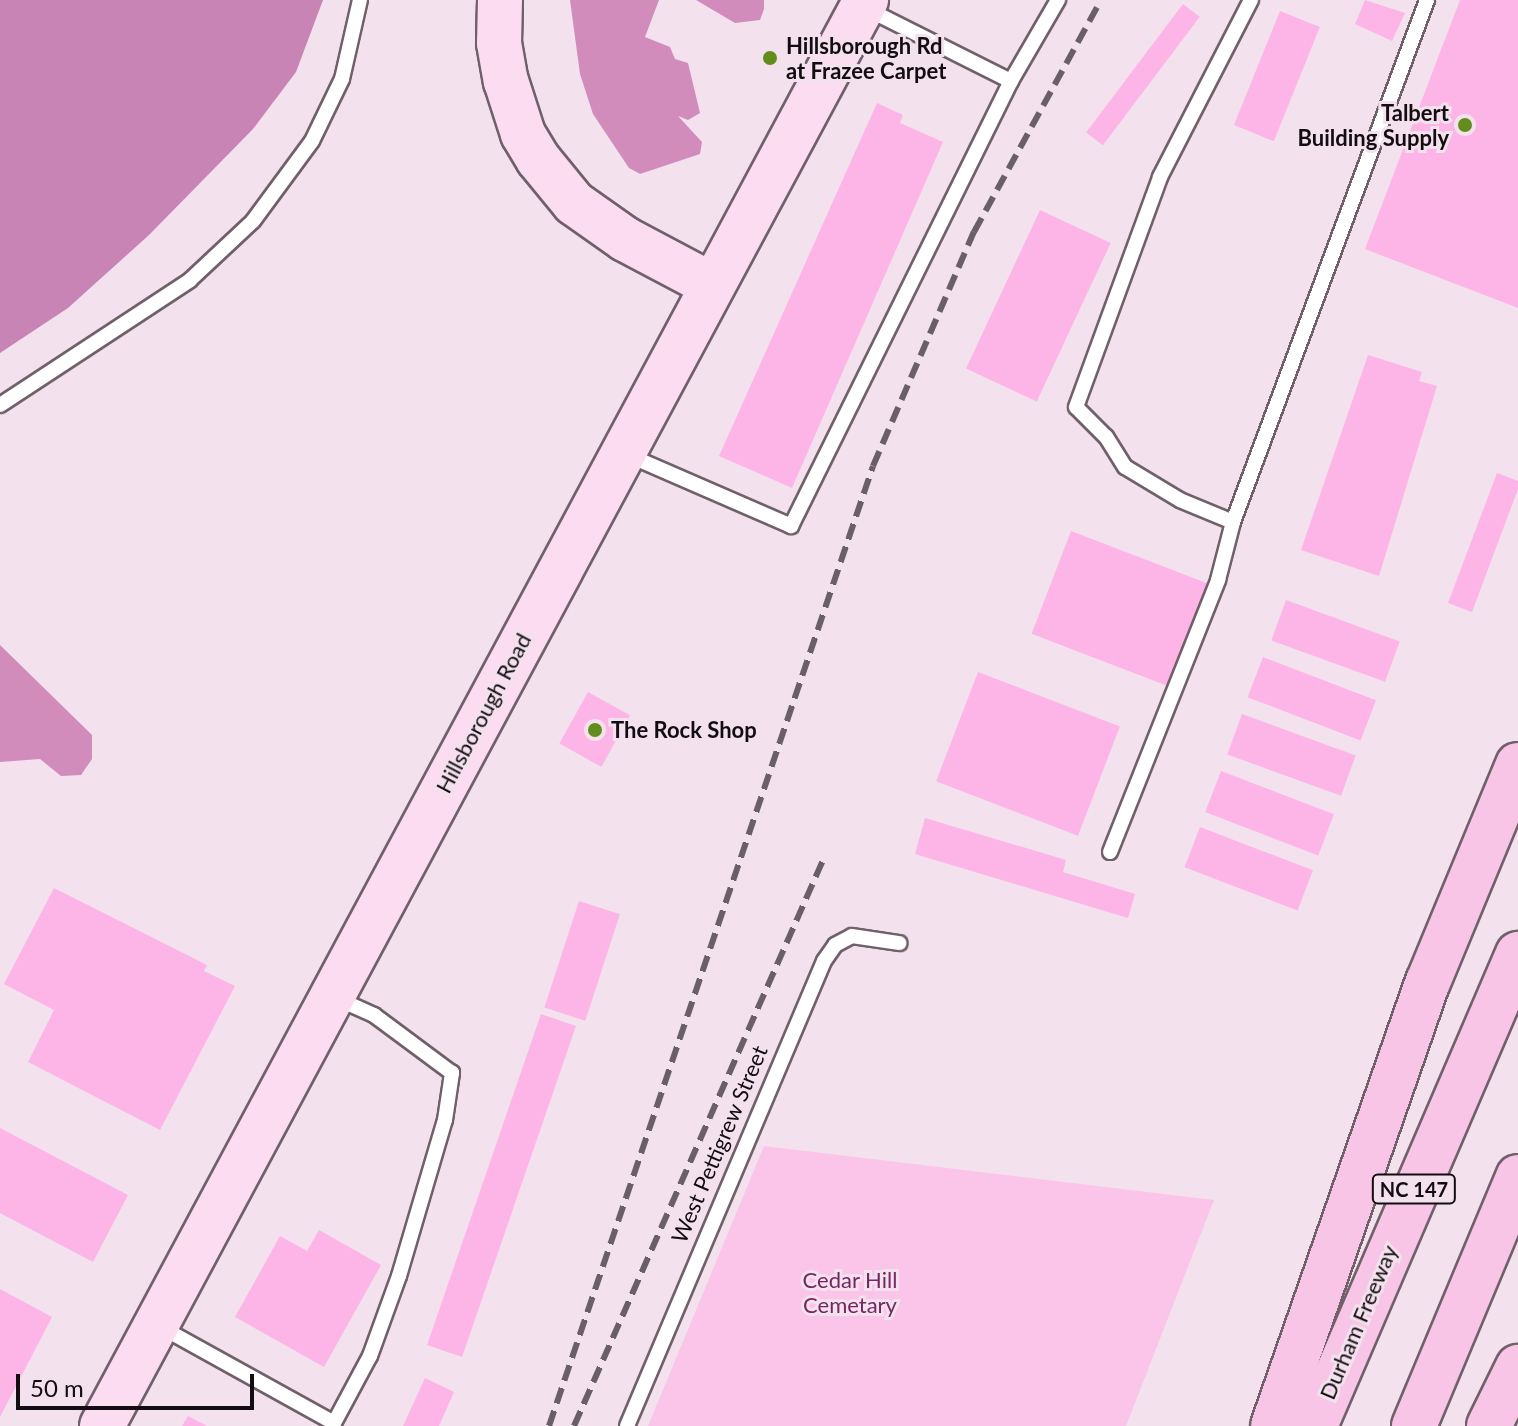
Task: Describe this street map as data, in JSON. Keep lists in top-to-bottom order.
{
  "streets": {
    "highway": ["NC 147", "Durham Freeway"],
    "main road": ["Hillsborough Road"],
    "lane": ["West Pettigrew Street"]
  },
  "parks": ["Cedar Hill Cemetary"],
  "places": ["Hillsborough Rd at Frazee Carpet", "Talbert Building Supply", "The Rock Shop"],
  "scale_bar": "50 m"
}
